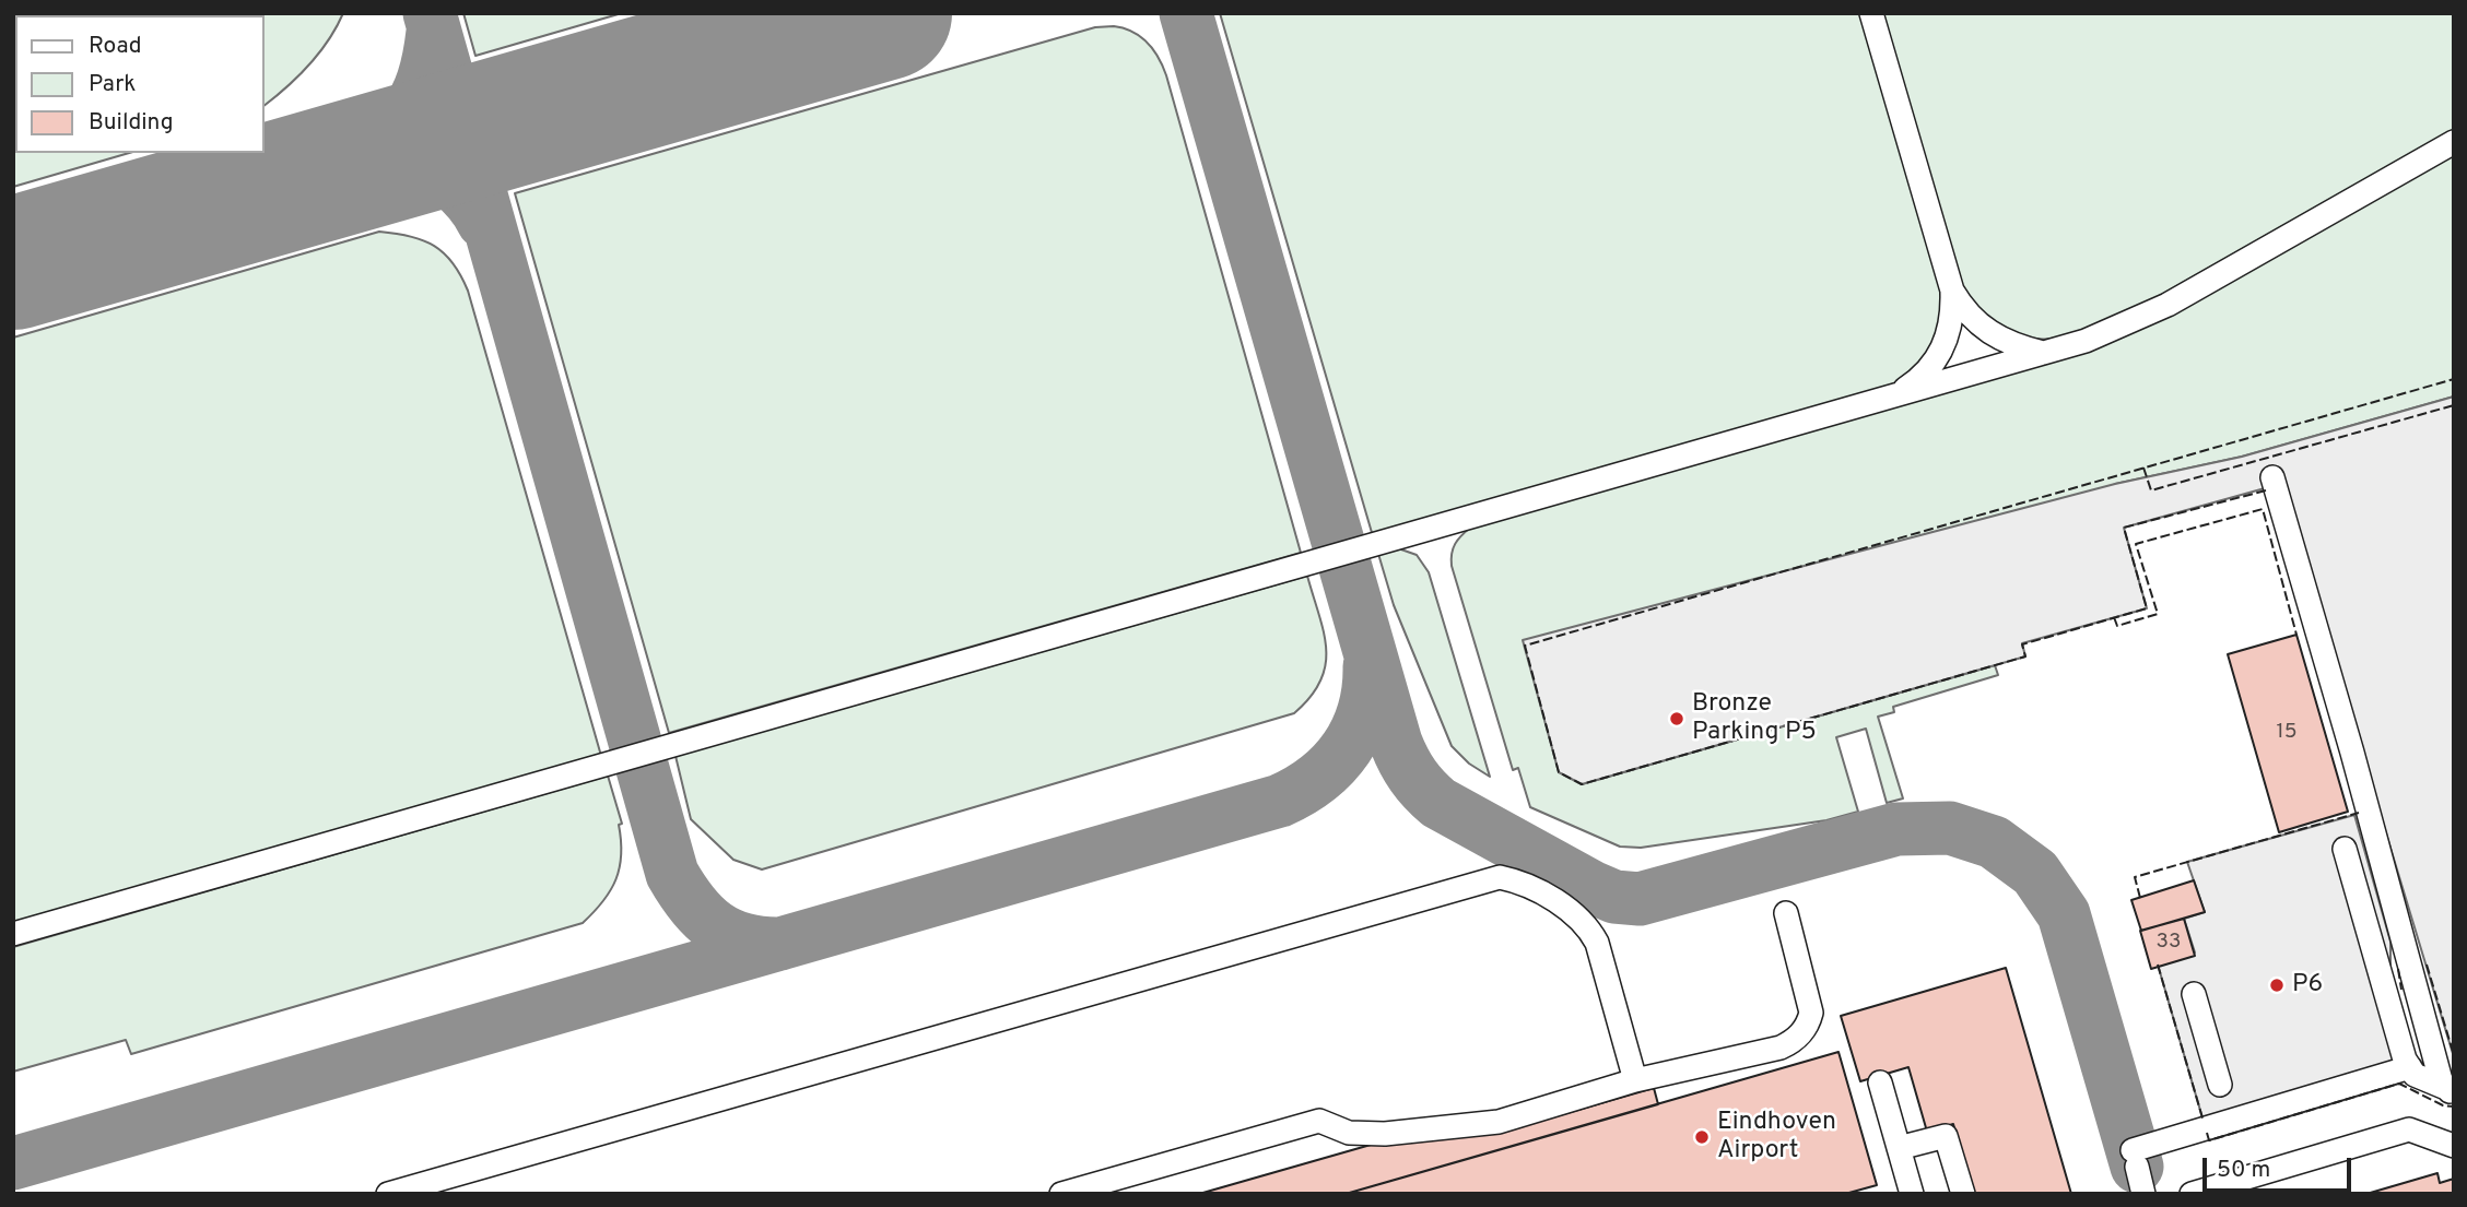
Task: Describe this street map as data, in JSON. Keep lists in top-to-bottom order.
{
  "places": ["Bronze Parking P5", "P6", "Eindhoven Airport"],
  "house_numbers": ["15", "33"],
  "legend": ["Road", "Park", "Building"],
  "scale_bar": "50 m"
}
